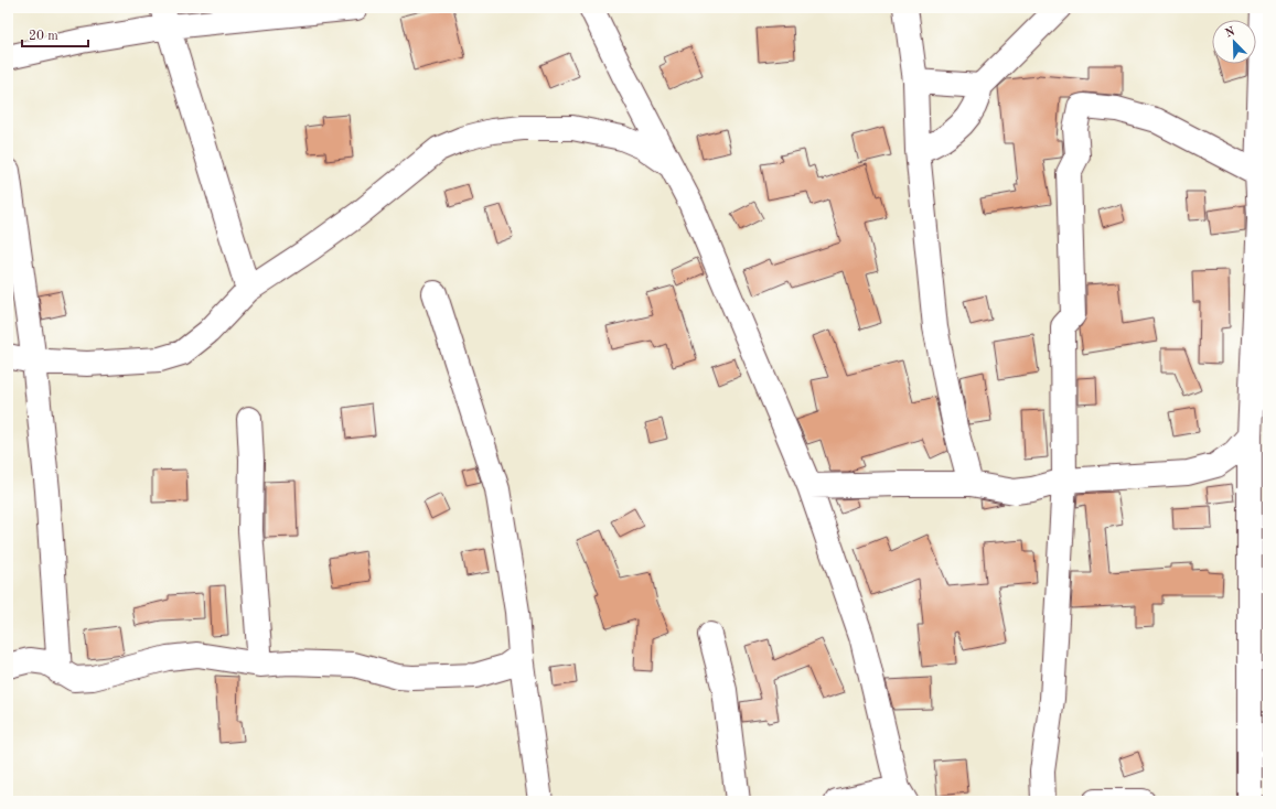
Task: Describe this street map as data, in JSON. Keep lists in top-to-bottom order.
{
  "scale_bar": "20 m",
  "north": "top left"
}
